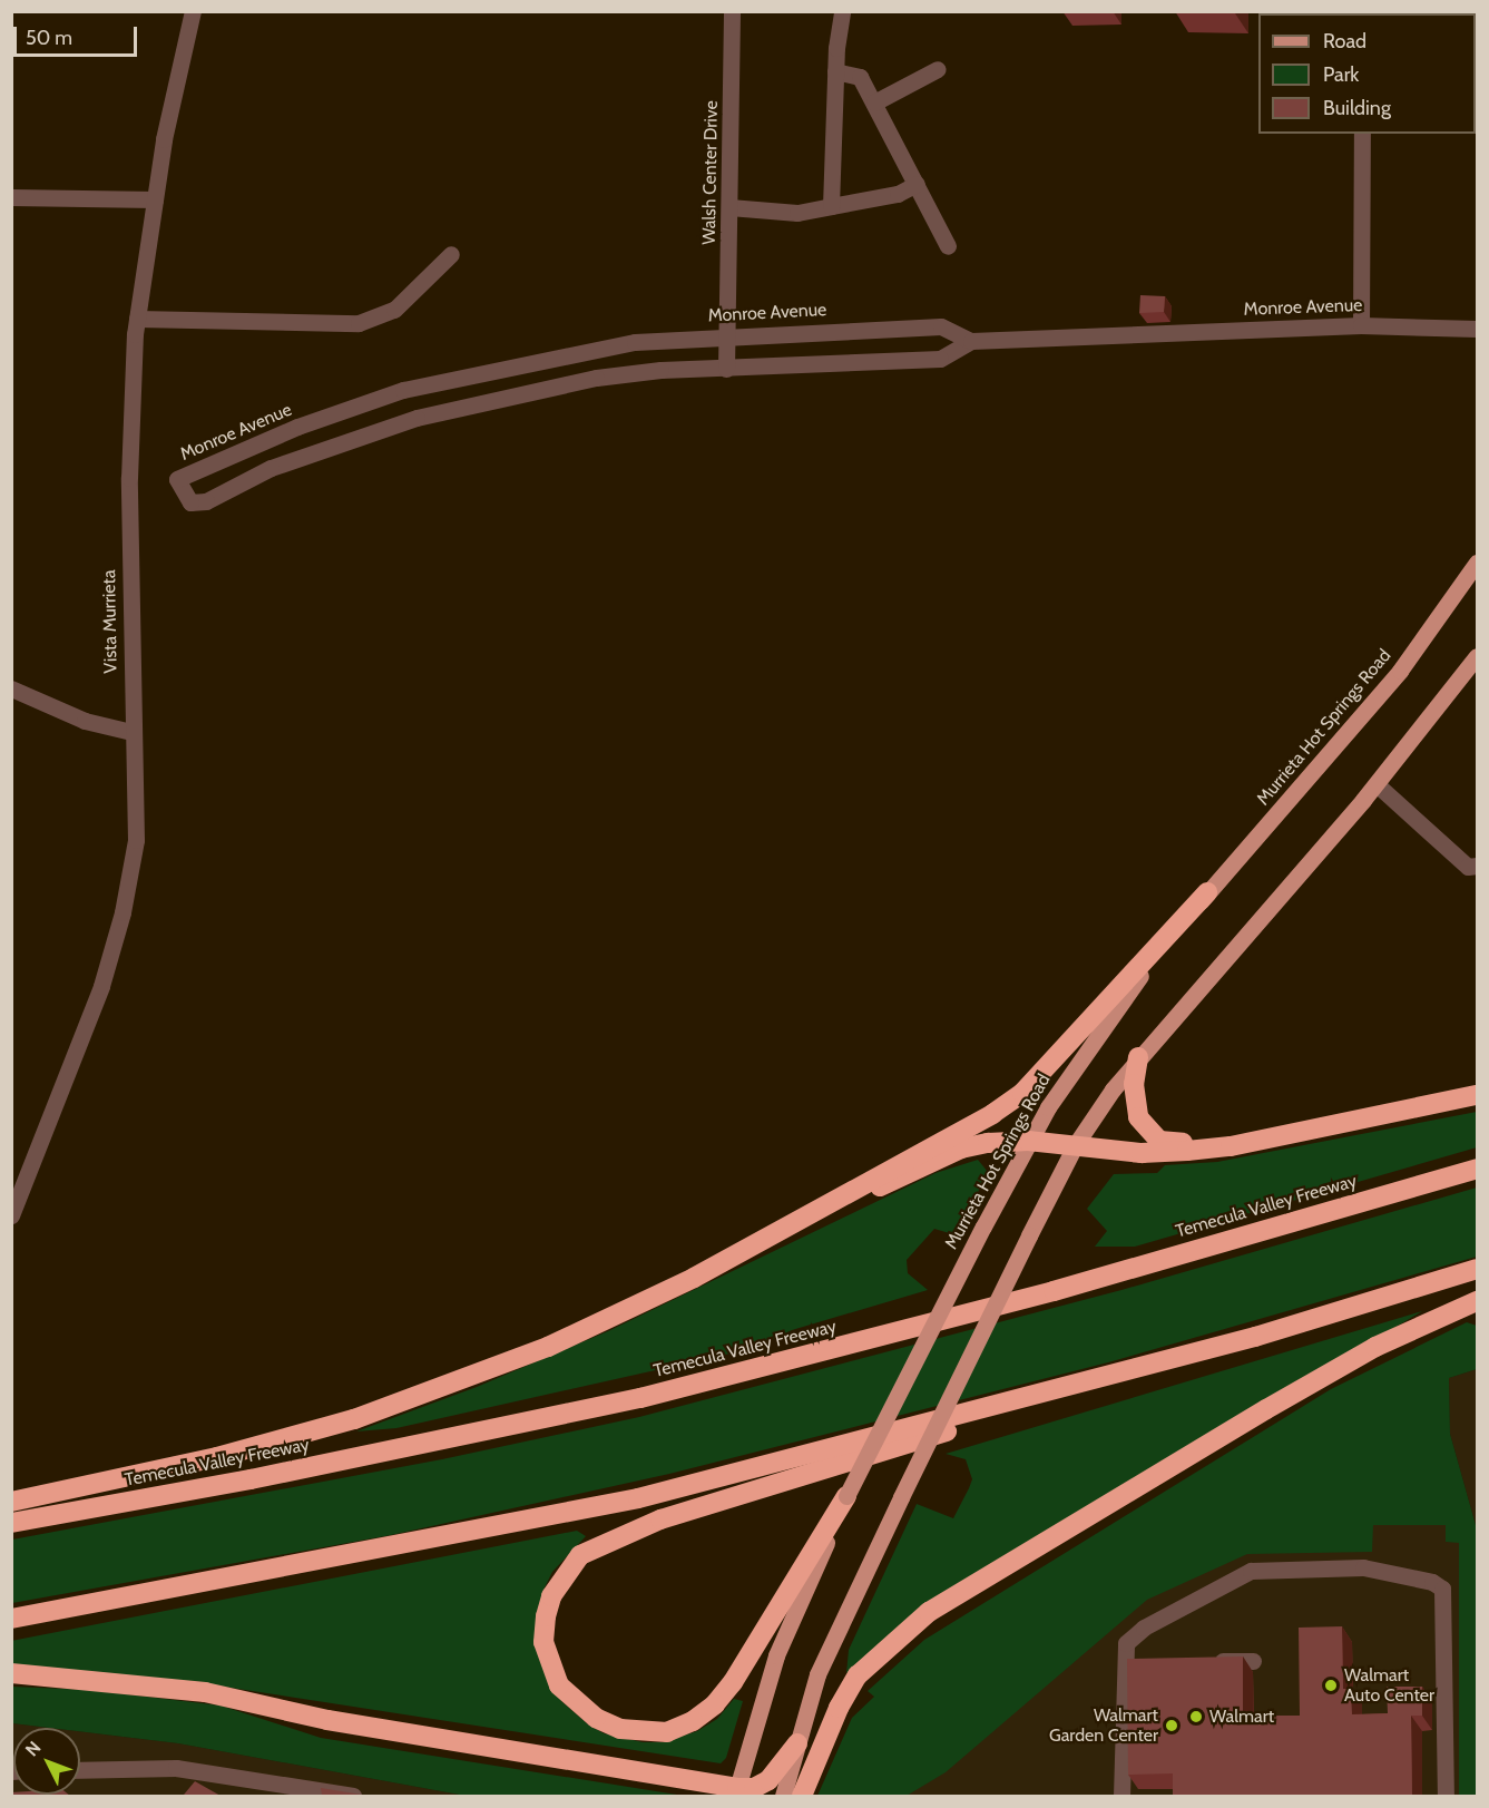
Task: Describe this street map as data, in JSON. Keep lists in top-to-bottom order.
{
  "streets": {
    "highway": ["Temecula Valley Freeway"],
    "main road": ["Murrieta Hot Springs Road"],
    "street": ["Walsh Center Drive", "Monroe Avenue", "Vista Murrieta"]
  },
  "crossings": [
    ["Walsh Center Drive", "Monroe Avenue"]
  ],
  "places": ["Walmart Auto Center", "Walmart", "Walmart Garden Center"],
  "legend": ["Road", "Park", "Building"],
  "scale_bar": "50 m",
  "north": "top left"
}
